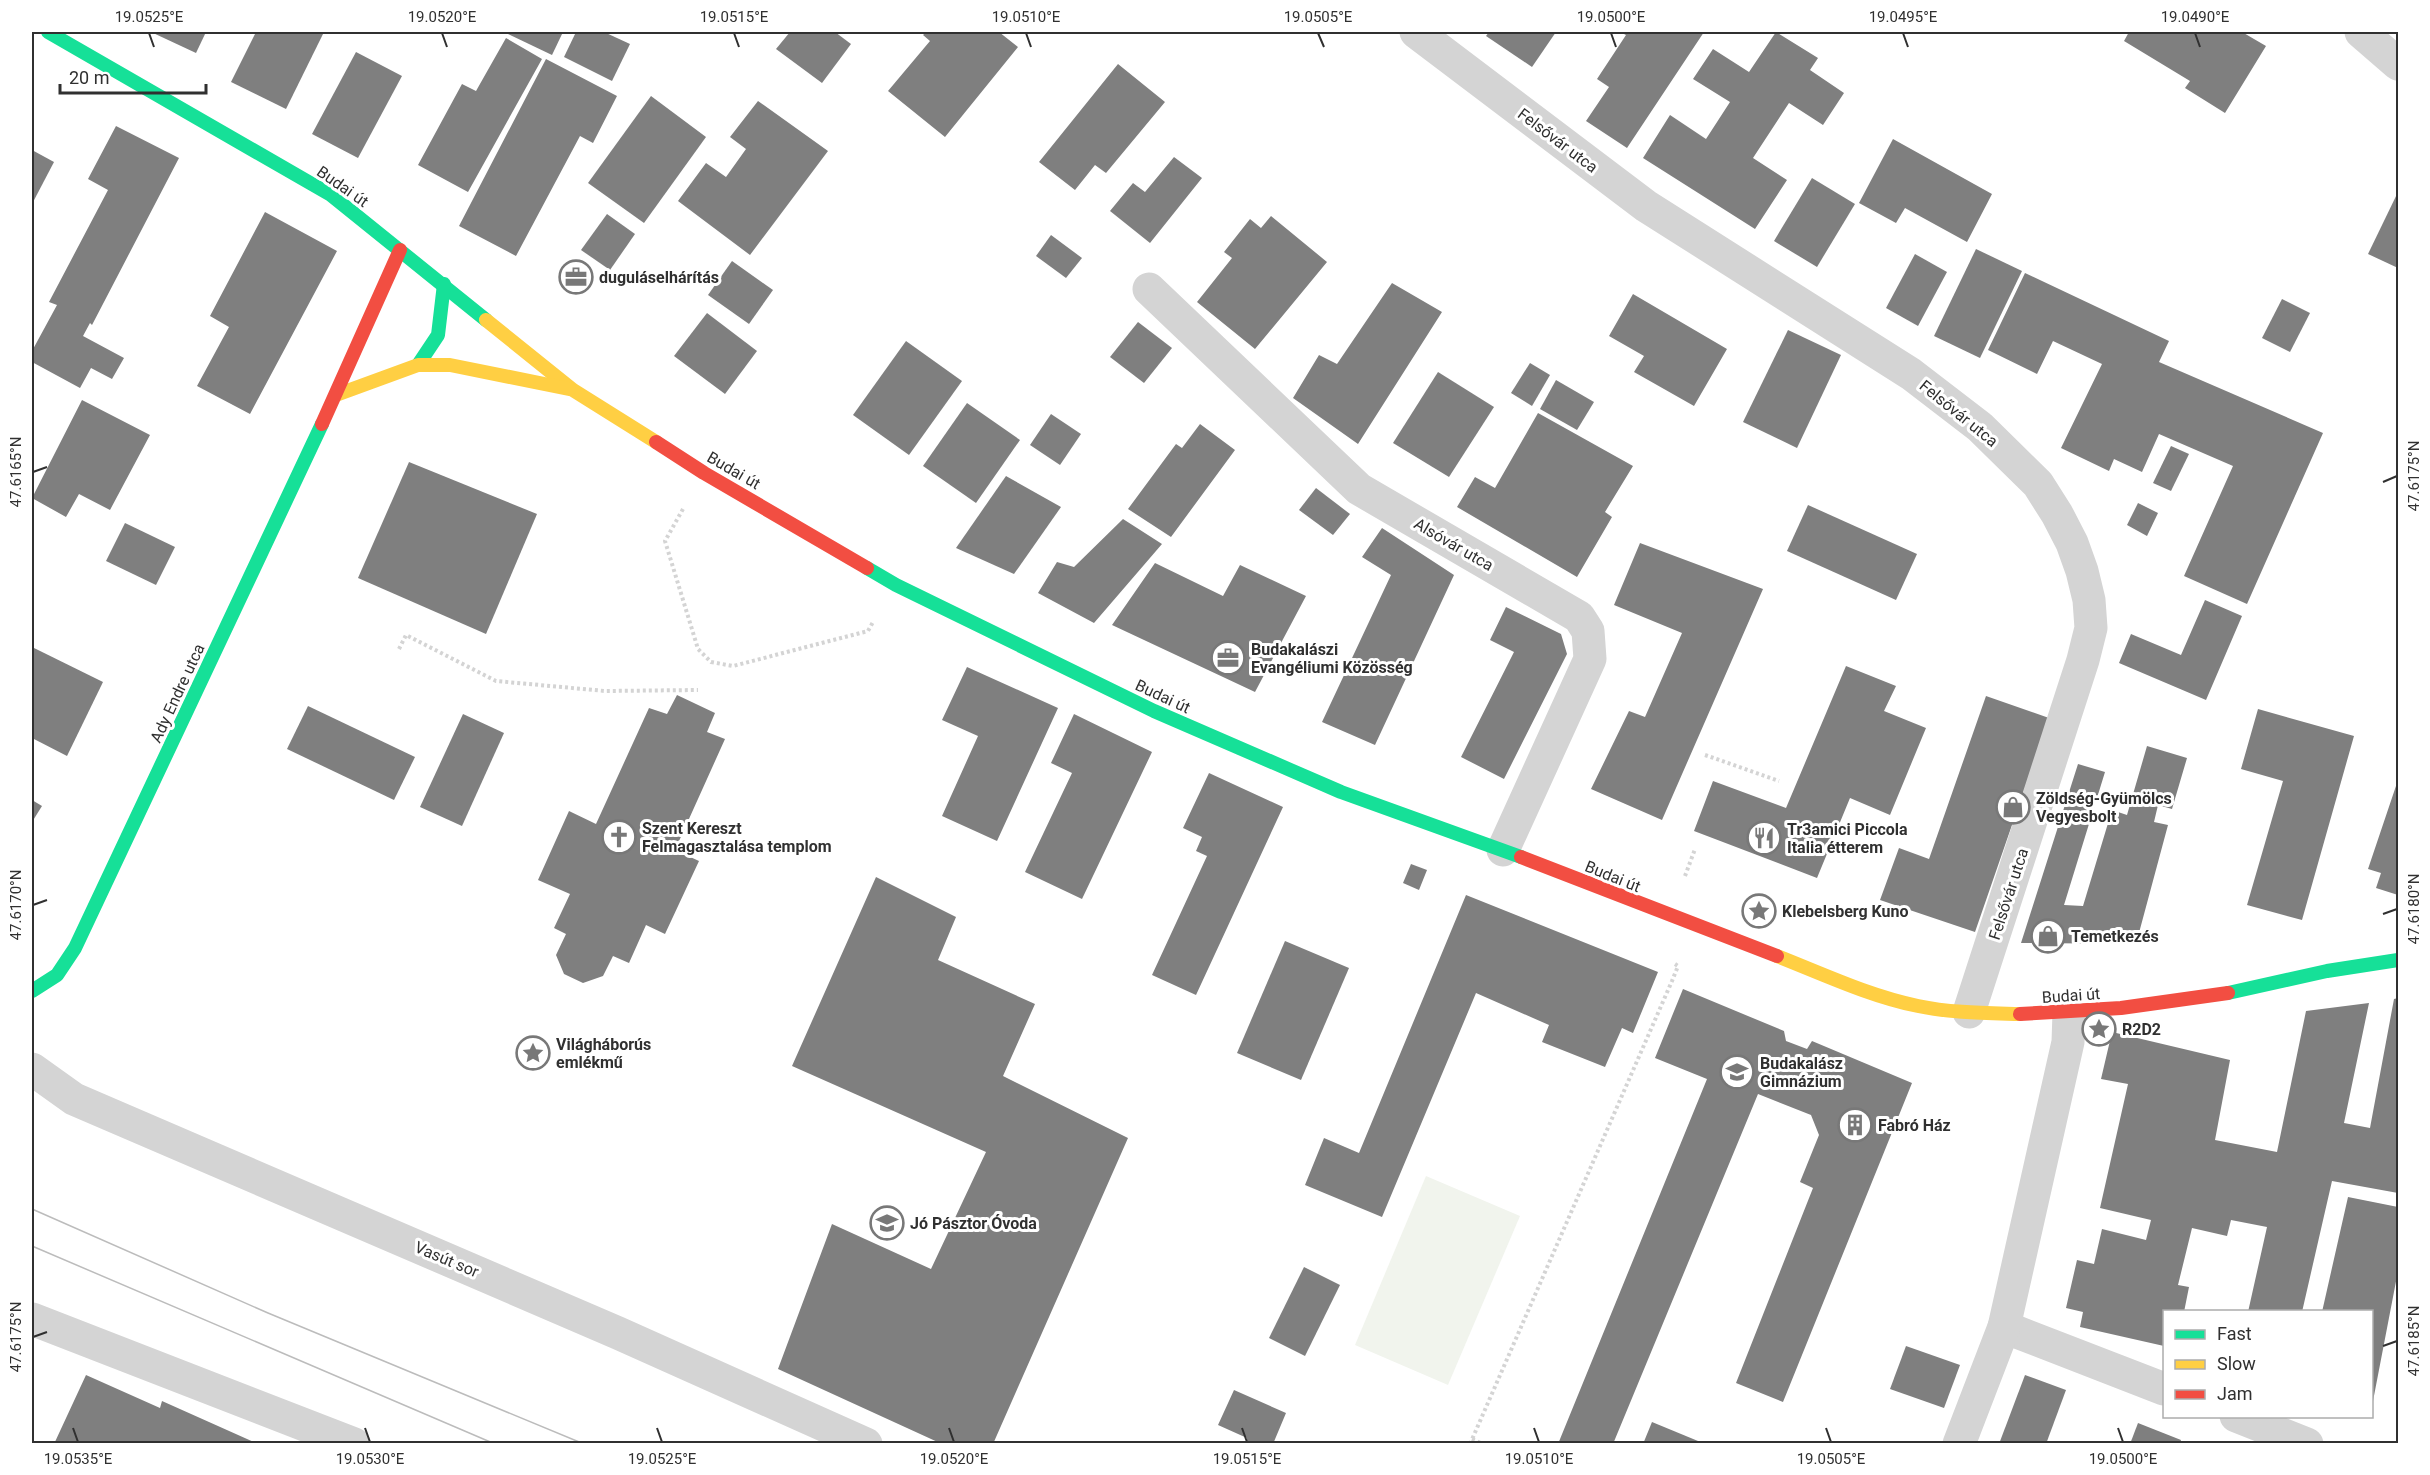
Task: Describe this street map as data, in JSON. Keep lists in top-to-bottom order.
{
  "streets": {
    "main road": ["Budai út", "Ady Endre utca"],
    "street": ["Felsővár utca", "Alsóvár utca", "Vasút sor"]
  },
  "crossings": [
    ["Felsővár utca", "Budai út"],
    ["Budai út", "Alsóvár utca"],
    ["Budai út", "Ady Endre utca"]
  ],
  "places": {
    "office": ["duguláselhárítás", "Budakalászi Evangéliumi Közösség"],
    "shop": ["Zöldség-Gyümölcs Vegyesbolt", "Temetkezés"],
    "church": ["Szent Kereszt Felmagasztalása templom"],
    "restaurant": ["Tr3amici Piccola Italia étterem"],
    "place": ["Klebelsberg Kuno", "R2D2", "Világháborús emlékmű"],
    "school or university": ["Budakalász Gimnázium", "Jó Pásztor Óvoda"],
    "building": ["Fabró Ház"]
  },
  "legend": ["Fast", "Slow", "Jam"],
  "scale_bar": "20 m",
  "coordinates": [
    "19.0525°E",
    "19.0520°E",
    "19.0515°E",
    "19.0510°E",
    "19.0505°E",
    "19.0500°E",
    "19.0495°E",
    "19.0490°E",
    "47.6165°N",
    "47.6175°N",
    "47.6170°N",
    "47.6180°N",
    "47.6185°N",
    "19.0535°E",
    "19.0530°E"
  ]
}
